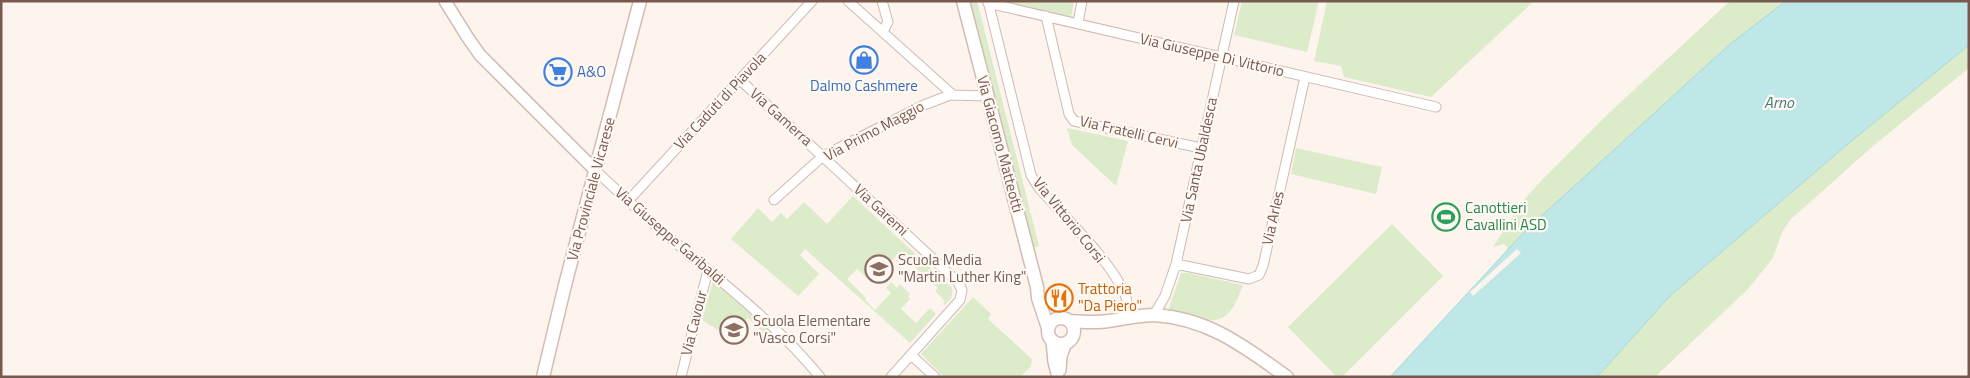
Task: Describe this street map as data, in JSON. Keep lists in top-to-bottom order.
{
  "streets": {
    "main road": ["Via Giacomo Matteotti", "Via Provinciale Vicarese"],
    "street": [
      "Via Giuseppe Di Vittorio",
      "Via Caduti di Piavola",
      "Via Gamerra",
      "Via Primo Maggio",
      "Via Fratelli Cervi",
      "Via Santa Ubaldesca",
      "Via Garemi",
      "Via Arles",
      "Via Vittorio Corsi",
      "Via Giuseppe Garibaldi",
      "Via Cavour"
    ]
  },
  "crossings": [
    ["Via Giuseppe Di Vittorio", "Via Fratelli Cervi"],
    ["Via Giuseppe Di Vittorio", "Via Santa Ubaldesca"],
    ["Via Giuseppe Di Vittorio", "Via Arles"],
    ["Via Giuseppe Di Vittorio", "Via Vittorio Corsi"],
    ["Via Caduti di Piavola", "Via Gamerra"],
    ["Via Caduti di Piavola", "Via Giuseppe Garibaldi"],
    ["Via Gamerra", "Via Primo Maggio"],
    ["Via Gamerra", "Via Garemi"],
    ["Via Primo Maggio", "Via Giacomo Matteotti"],
    ["Via Primo Maggio", "Via Garemi"],
    ["Via Fratelli Cervi", "Via Santa Ubaldesca"],
    ["Via Santa Ubaldesca", "Via Arles"],
    ["Via Provinciale Vicarese", "Via Giuseppe Garibaldi"],
    ["Via Giuseppe Garibaldi", "Via Cavour"]
  ],
  "water": ["Arno"],
  "places": {
    "shop": ["Dalmo Cashmere"],
    "supermarket": ["A&O"],
    "sports": ["Canottieri Cavallini ASD"],
    "school or university": ["Scuola Media \"Martin Luther King\"", "Scuola Elementare \"Vasco Corsi\""],
    "restaurant": ["Trattoria \"Da Piero\""]
  }
}
